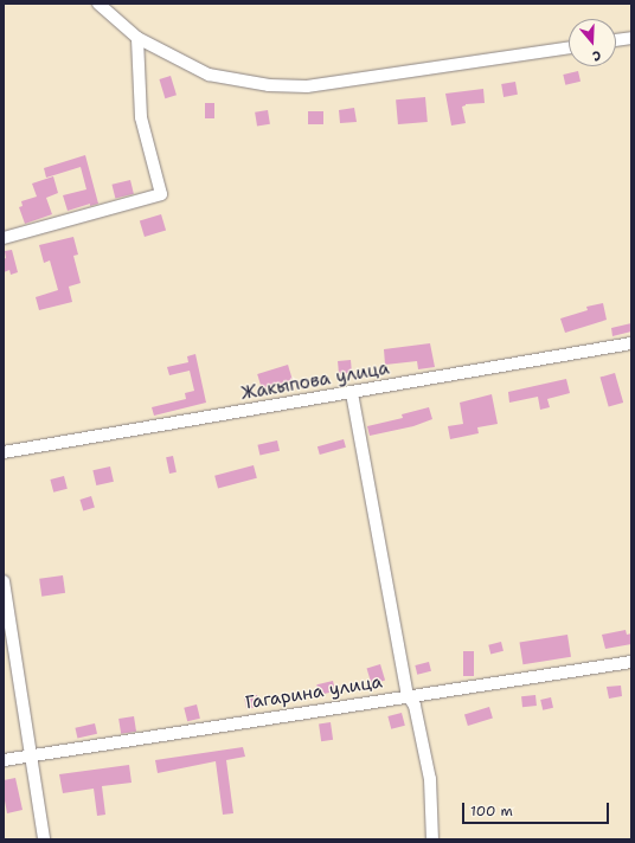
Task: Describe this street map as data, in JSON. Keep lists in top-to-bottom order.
{
  "streets": {
    "street": ["Жакыпова улица", "Гагарина улица"]
  },
  "scale_bar": "100 m",
  "north": "bottom"
}
